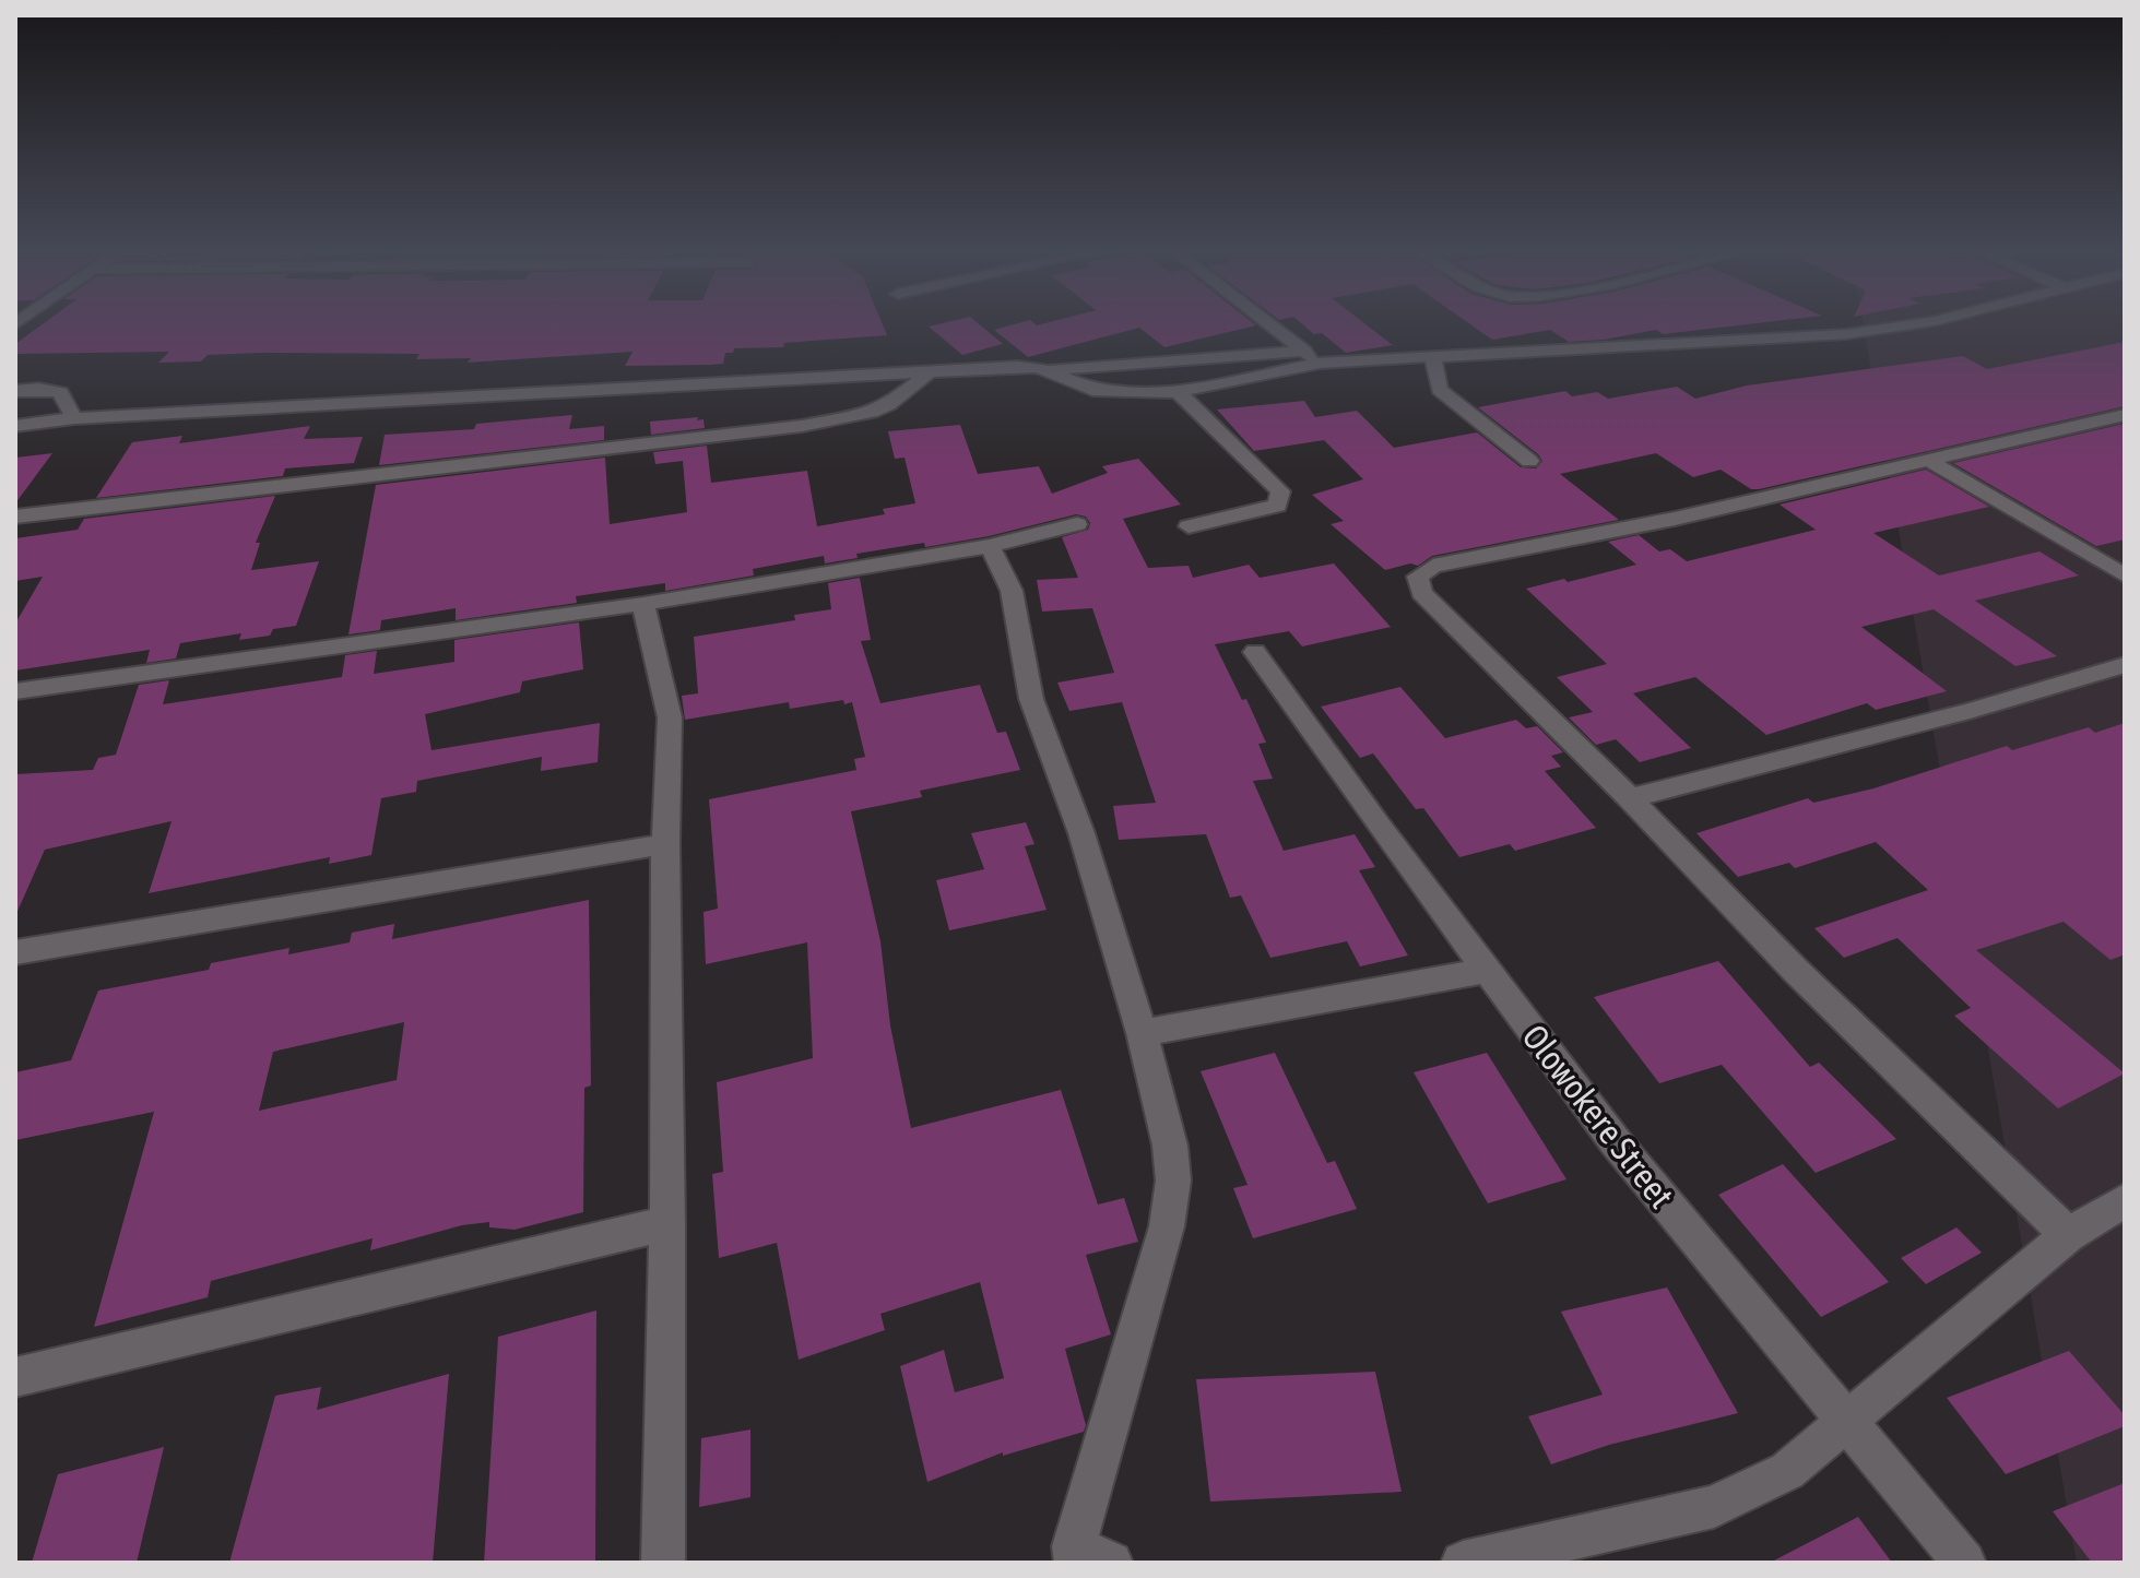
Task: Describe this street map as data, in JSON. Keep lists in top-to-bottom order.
{
  "streets": {
    "street": ["Olowokere Street"]
  }
}
